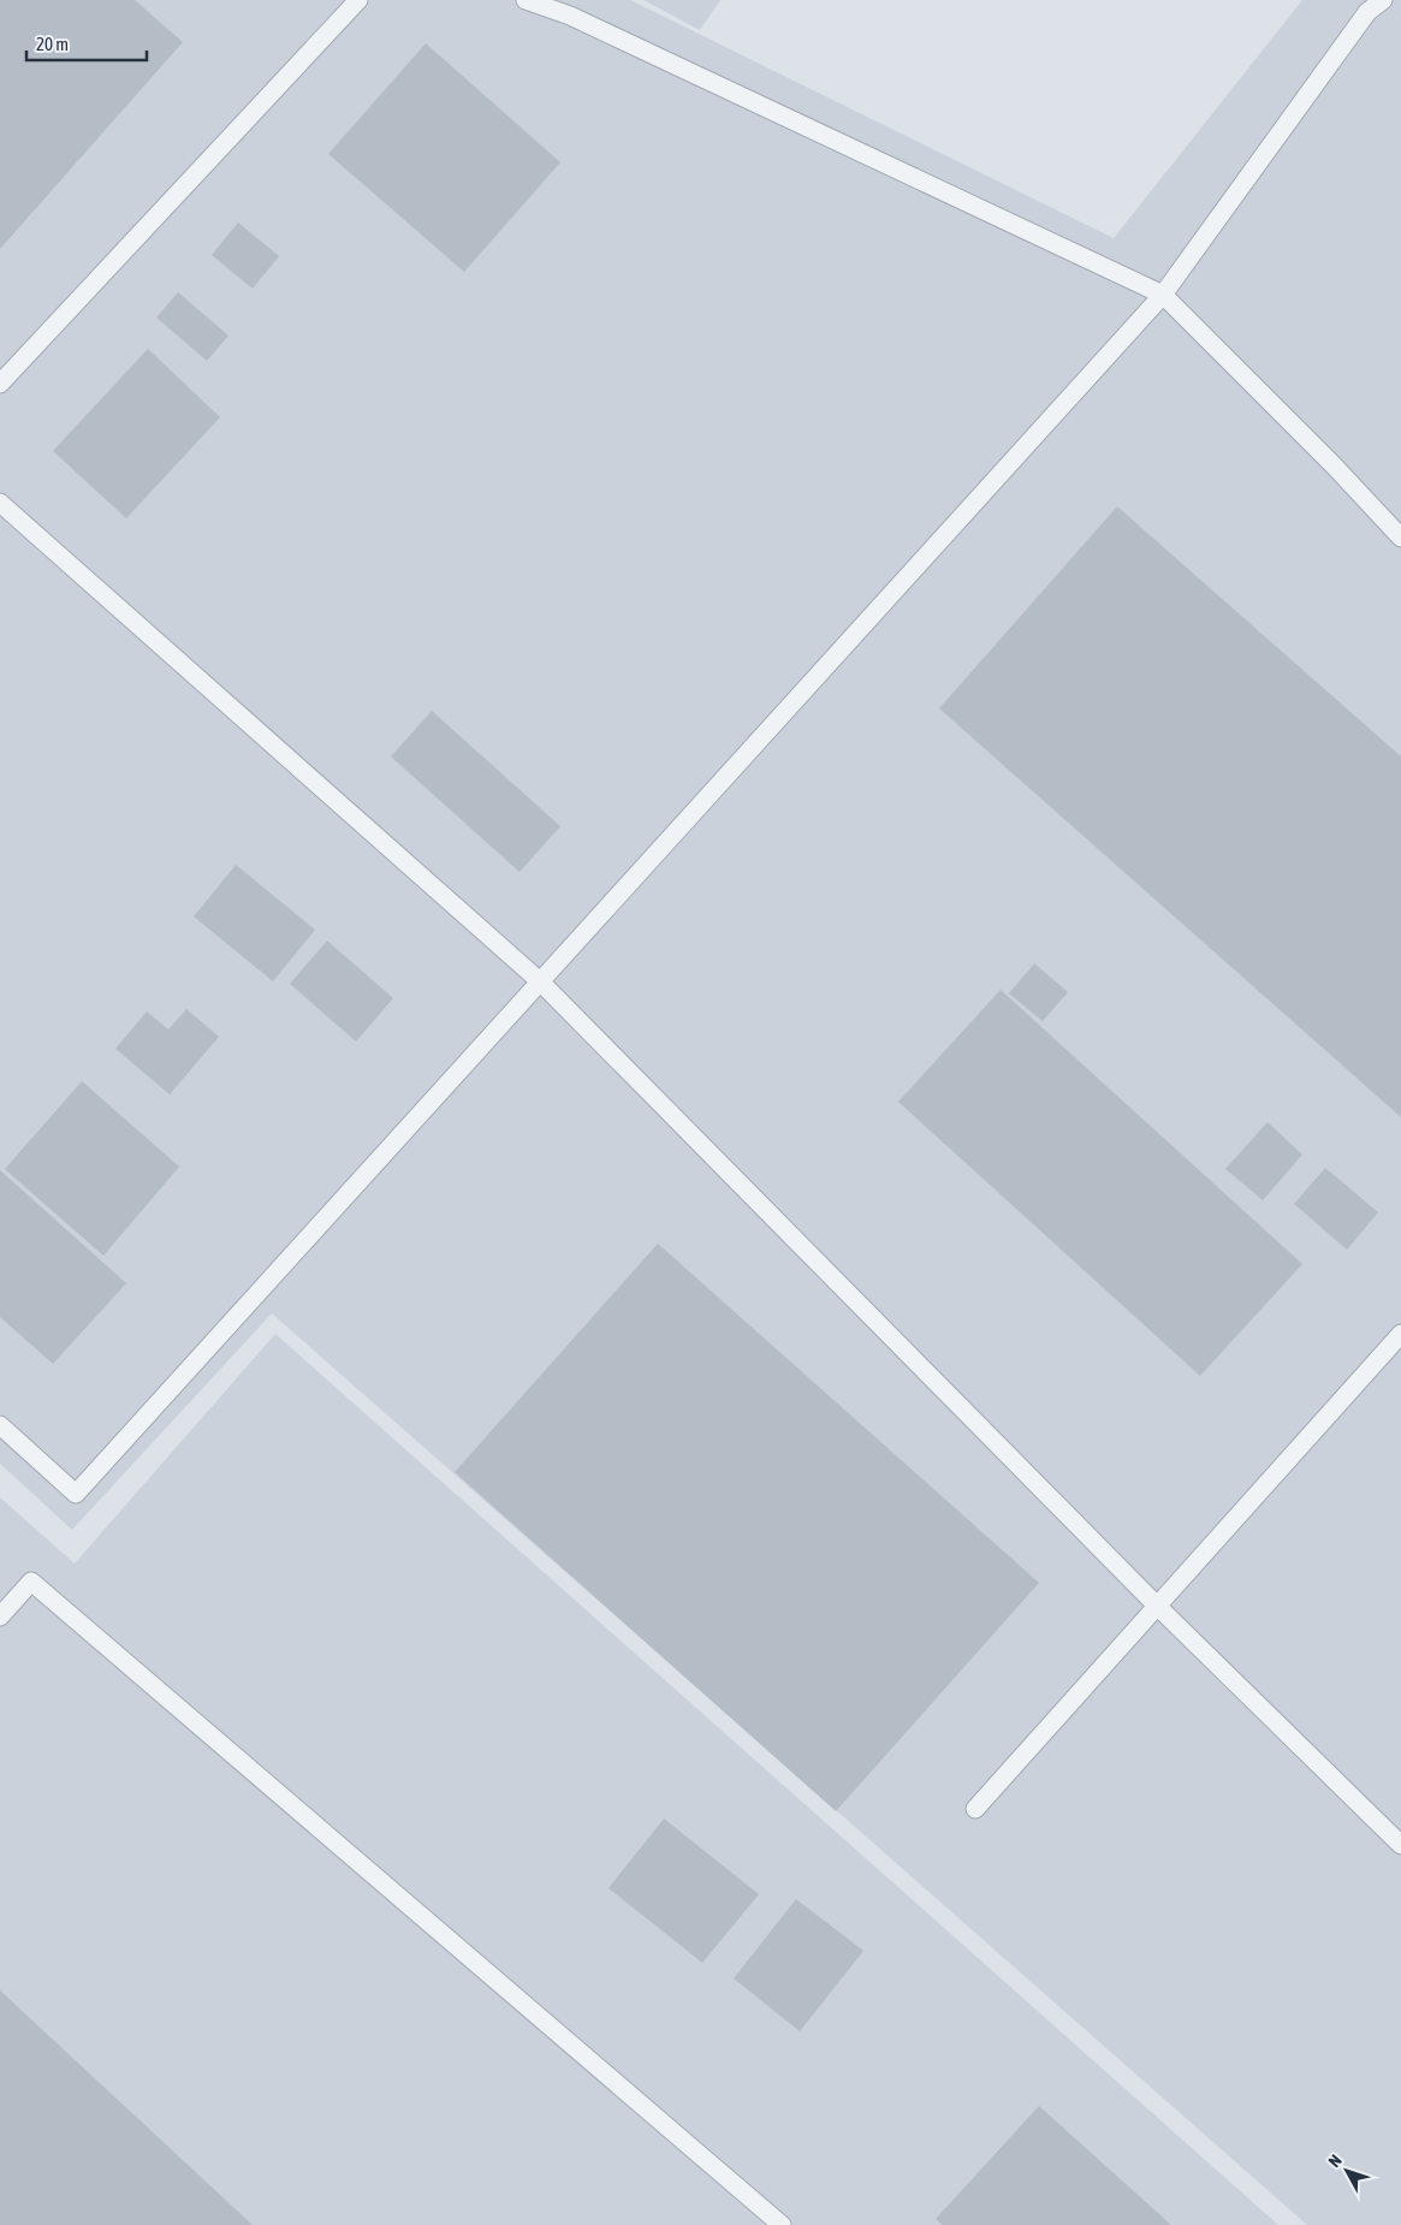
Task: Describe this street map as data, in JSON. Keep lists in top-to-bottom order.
{
  "scale_bar": "20 m",
  "north": "top left"
}
